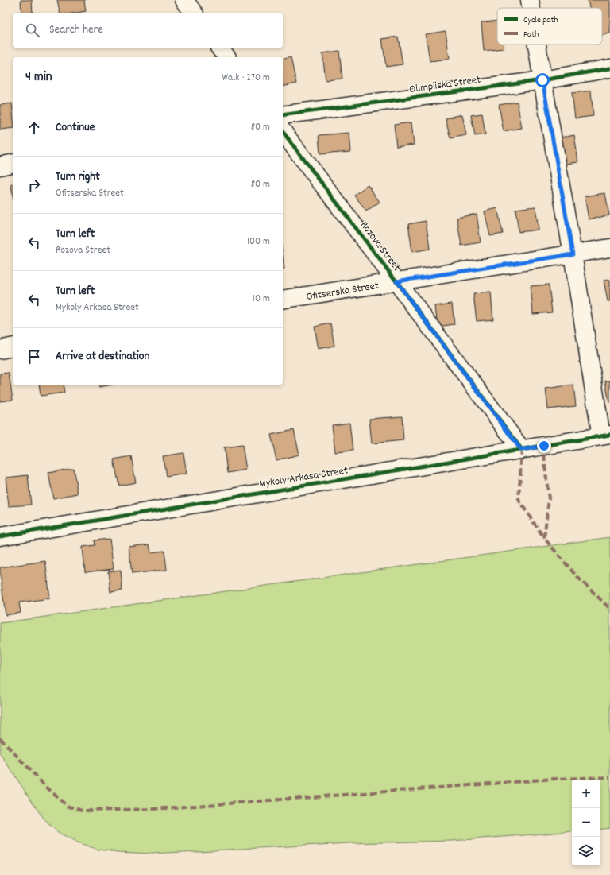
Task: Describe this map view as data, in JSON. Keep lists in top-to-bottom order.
{
  "streets": {
    "street": [
      "Olimpiiska Street",
      "Rozova Street",
      "Ofitserska Street",
      "Mykoly Arkasa Street"
    ]
  },
  "crossings": [
    ["Rozova Street", "Ofitserska Street"],
    ["Rozova Street", "Mykoly Arkasa Street"]
  ],
  "legend": ["Cycle path", "Path"],
  "page": {
    "search": "Search here",
    "heading": ["4 min", "Walk · 270 m"],
    "list": [
      ["Continue", "80 m"],
      ["Turn right", "Ofitserska Street", "80 m"],
      ["Turn left", "Rozova Street", "100 m"],
      ["Turn left", "Mykoly Arkasa Street", "10 m"],
      "Arrive at destination"
    ],
    "map_buttons": ["+", "−"]
  }
}
